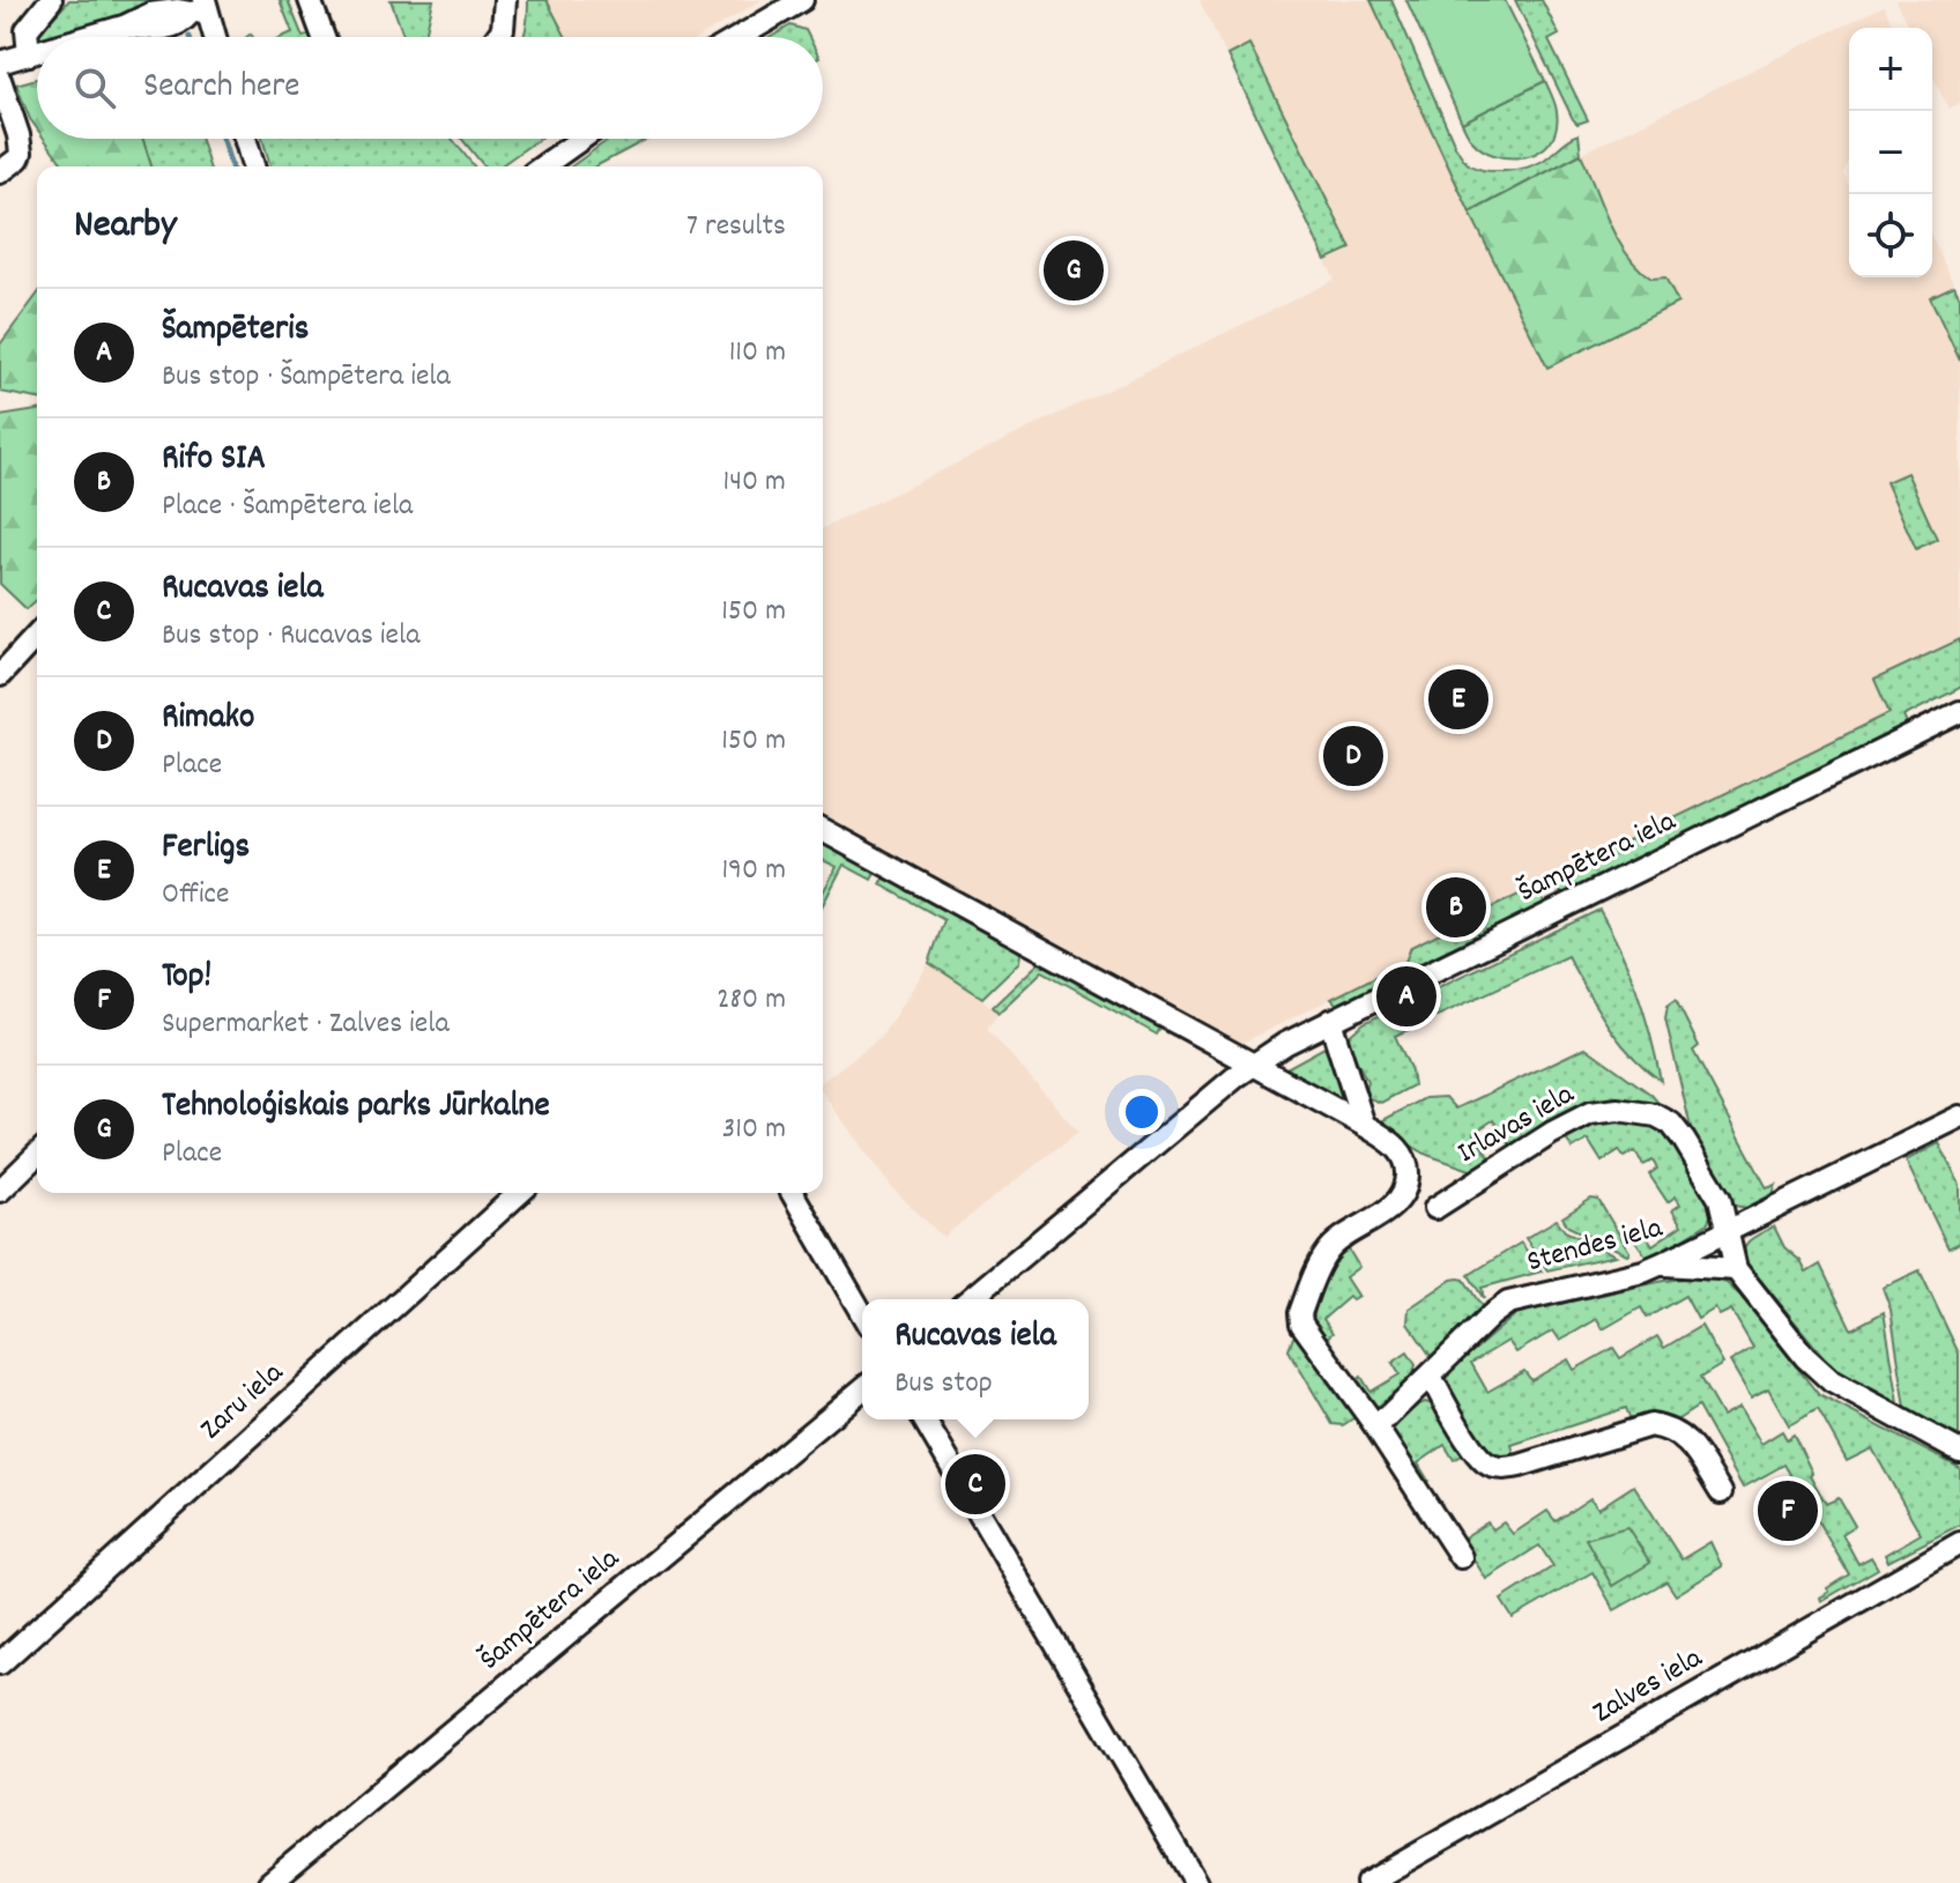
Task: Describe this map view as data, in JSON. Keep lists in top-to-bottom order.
{
  "streets": {
    "street": [
      "Šampētera iela",
      "Irlavas iela",
      "Stendes iela",
      "Zaru iela",
      "Zalves iela"
    ]
  },
  "crossings": [
    ["Irlavas iela", "Stendes iela"]
  ],
  "page": {
    "map_buttons": ["+", "−"],
    "search": "Search here",
    "heading": ["Nearby", "7 results"],
    "pins": [
      "G",
      "E",
      "D",
      "B",
      "A",
      "C",
      "F"
    ],
    "list": [
      {
        "mark": "A",
        "name": "Šampēteris",
        "note": "Bus stop · Šampētera iela",
        "value": "110 m"
      },
      {
        "mark": "B",
        "name": "Rifo SIA",
        "note": "Place · Šampētera iela",
        "value": "140 m"
      },
      {
        "mark": "C",
        "name": "Rucavas iela",
        "note": "Bus stop · Rucavas iela",
        "value": "150 m"
      },
      {
        "mark": "D",
        "name": "Rimako",
        "note": "Place",
        "value": "150 m"
      },
      {
        "mark": "E",
        "name": "Ferligs",
        "note": "Office",
        "value": "190 m"
      },
      {
        "mark": "F",
        "name": "Top!",
        "note": "Supermarket · Zalves iela",
        "value": "280 m"
      },
      {
        "mark": "G",
        "name": "Tehnoloģiskais parks Jūrkalne",
        "note": "Place",
        "value": "310 m"
      }
    ],
    "popup": ["Rucavas iela", "Bus stop"]
  }
}
